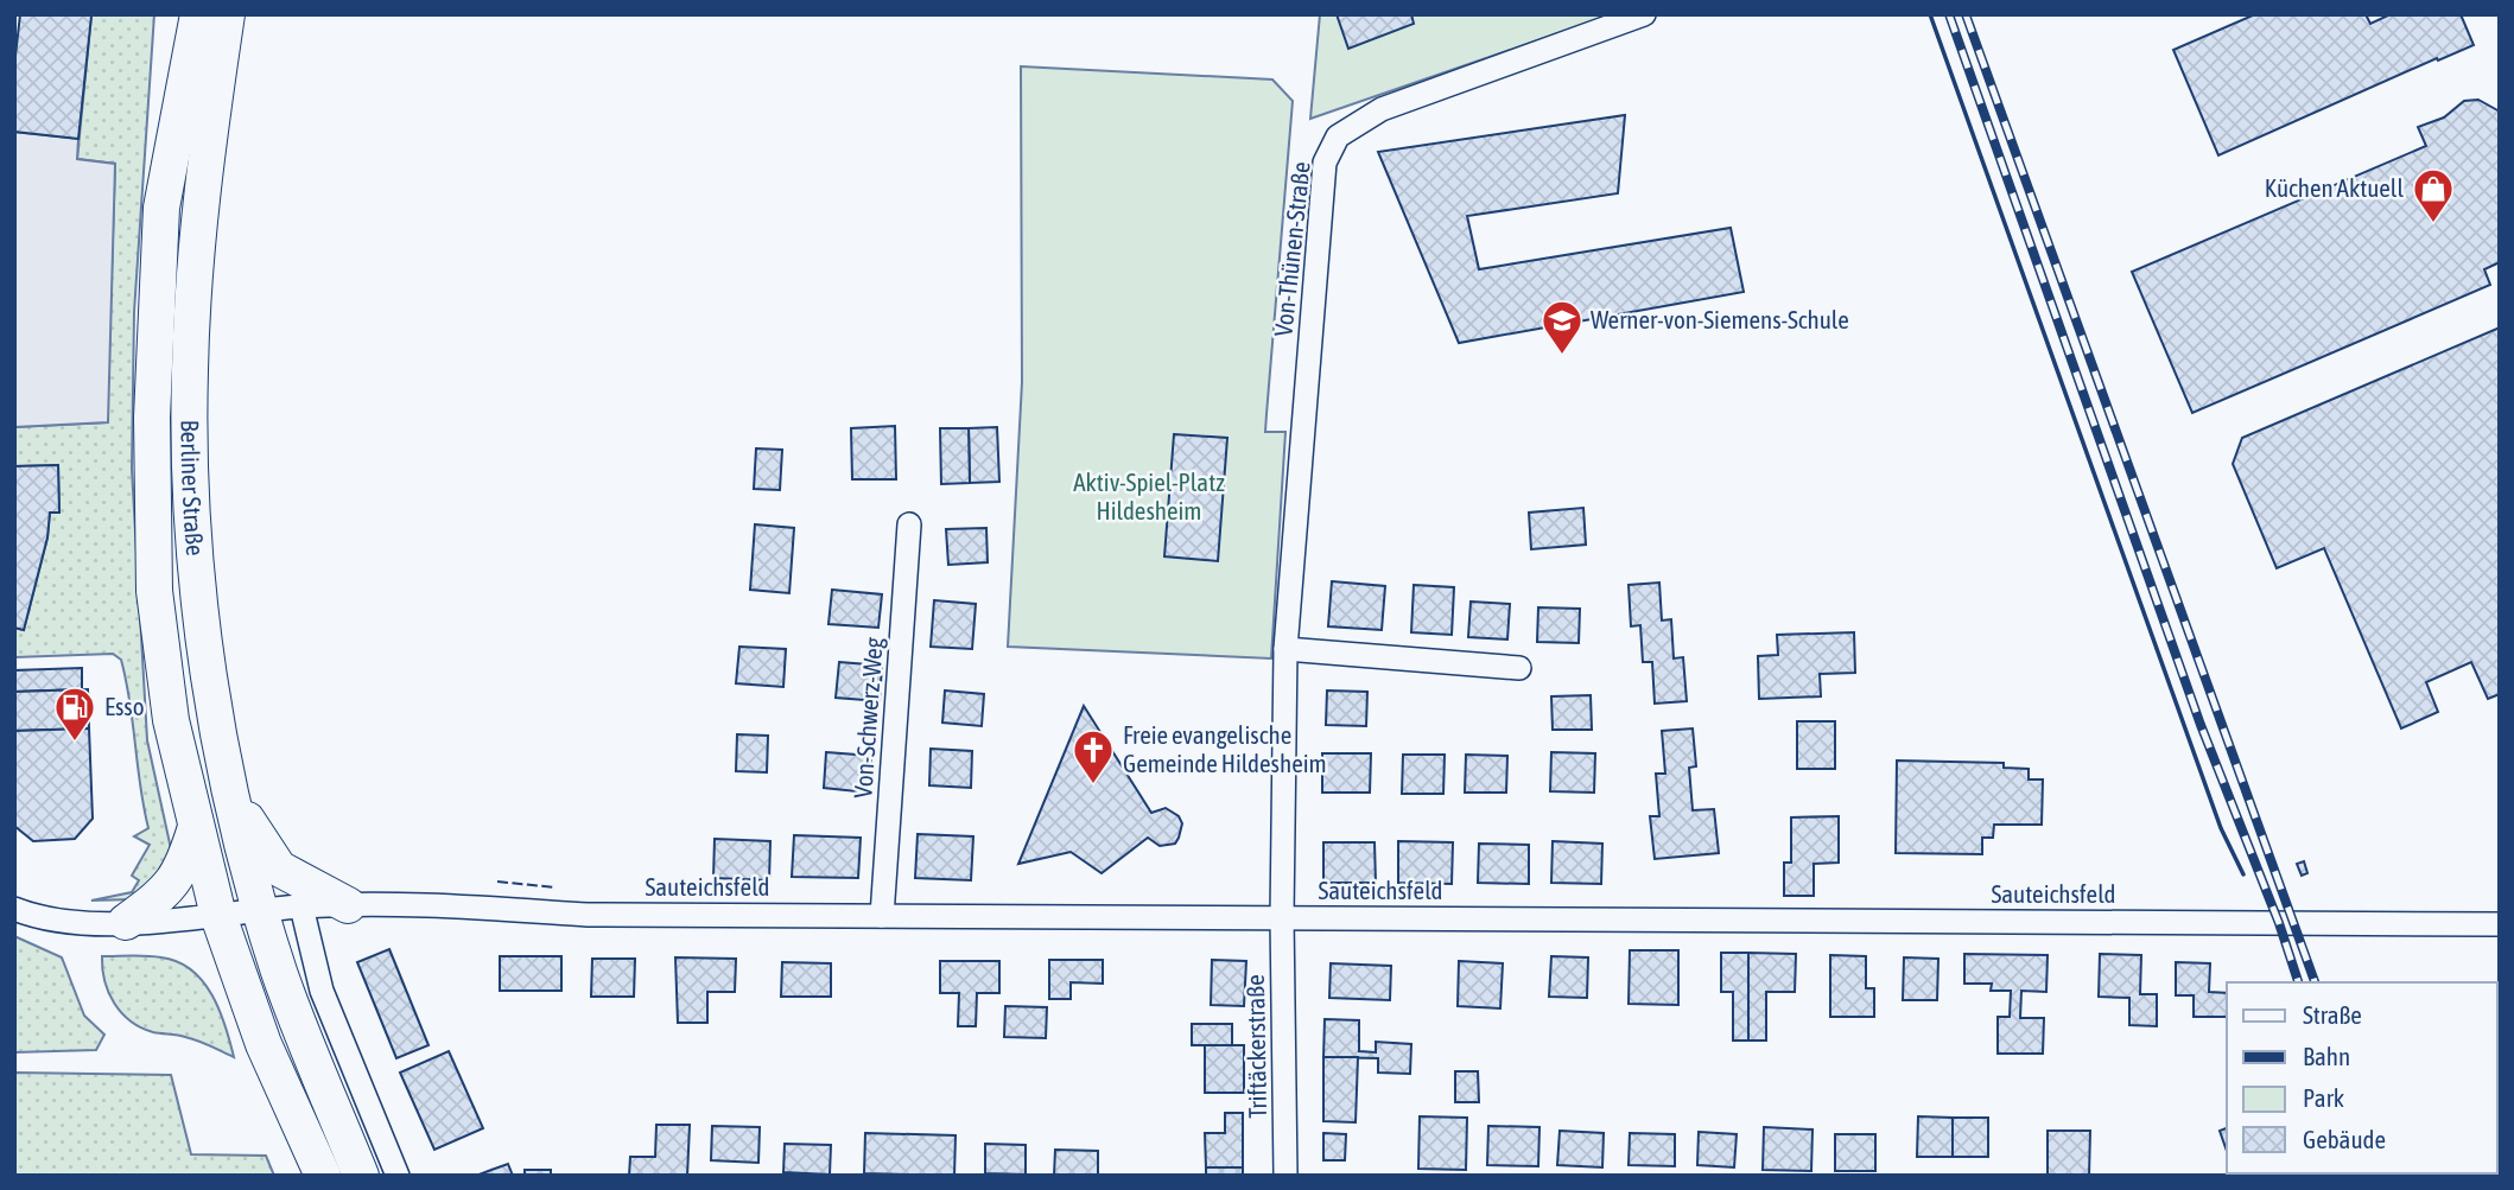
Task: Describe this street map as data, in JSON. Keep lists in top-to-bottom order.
{
  "streets": {
    "main road": ["Berliner Straße"],
    "street": [
      "Von-Thünen-Straße",
      "Von-Schwerz-Weg",
      "Sauteichsfeld",
      "Triftäckerstraße"
    ]
  },
  "crossings": [
    ["Von-Thünen-Straße", "Sauteichsfeld"],
    ["Von-Thünen-Straße", "Triftäckerstraße"],
    ["Berliner Straße", "Sauteichsfeld"],
    ["Von-Schwerz-Weg", "Sauteichsfeld"],
    ["Sauteichsfeld", "Triftäckerstraße"]
  ],
  "parks": ["Aktiv-Spiel-Platz Hildesheim"],
  "places": {
    "shop": ["Küchen Aktuell"],
    "school or university": ["Werner-von-Siemens-Schule"],
    "fuel station": ["Esso"],
    "church": ["Freie evangelische Gemeinde Hildesheim"]
  },
  "legend": [
    "Straße",
    "Bahn",
    "Park",
    "Gebäude"
  ]
}
